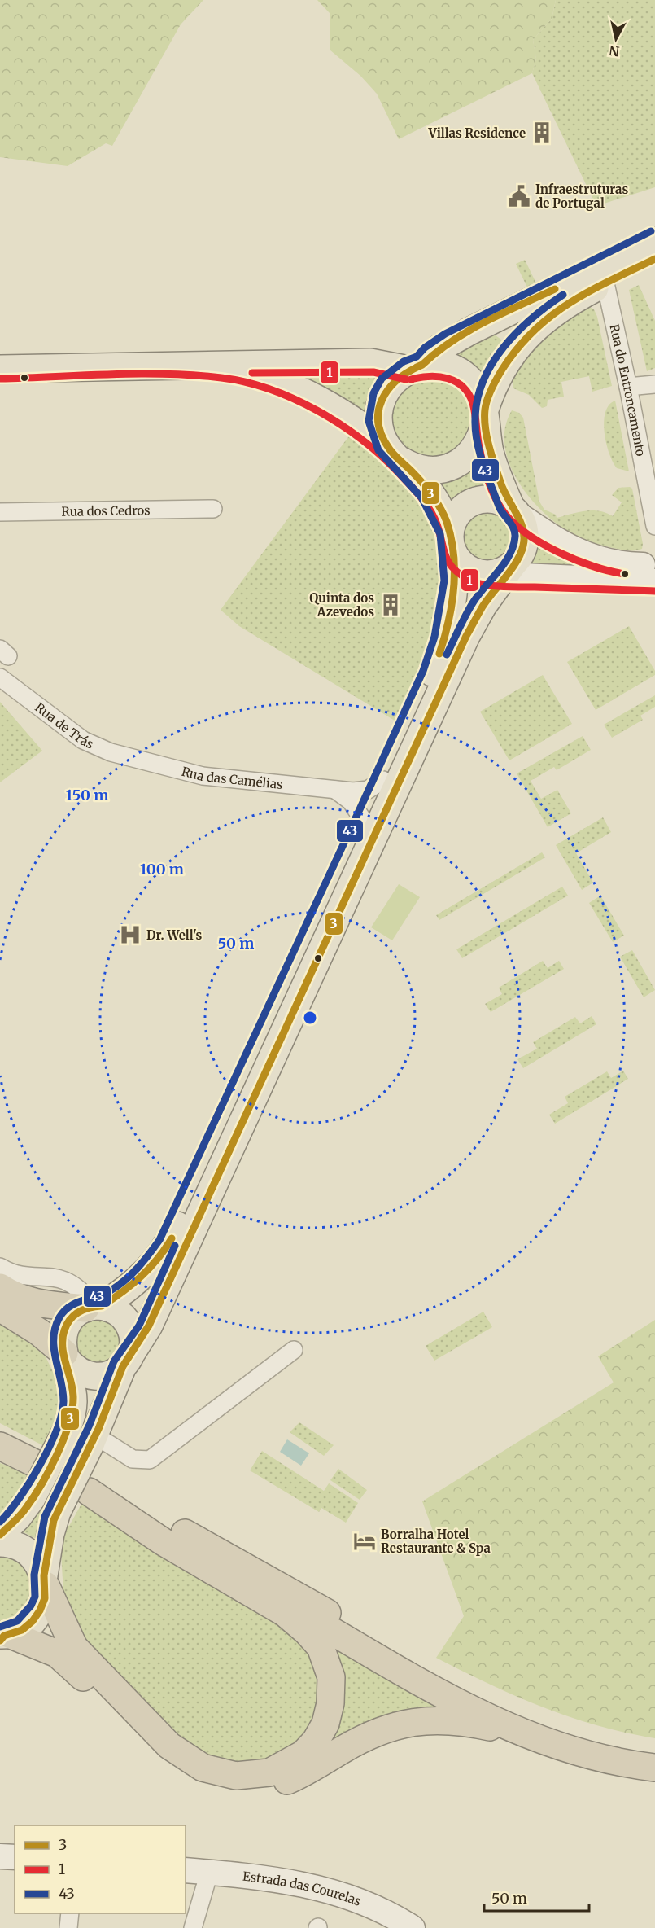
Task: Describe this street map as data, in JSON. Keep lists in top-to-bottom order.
{
  "streets": {
    "main road": ["Estrada das Courelas"],
    "street": [
      "Rua do Entroncamento",
      "Rua dos Cedros",
      "Rua de Trás",
      "Rua das Camélias"
    ]
  },
  "crossings": [
    ["Rua de Trás", "Rua das Camélias"]
  ],
  "places": {
    "building": ["Villas Residence", "Quinta dos Azevedos"],
    "public building": ["Infraestruturas de Portugal"],
    "hospital": ["Dr. Well's"],
    "hotel": ["Borralha Hotel Restaurante & Spa"]
  },
  "lines": ["transit line 43", "transit line 3", "transit line 1"],
  "legend": ["3", "1", "43"],
  "scale_bar": "50 m",
  "north": "bottom",
  "rings": ["150 m", "100 m", "50 m"]
}
